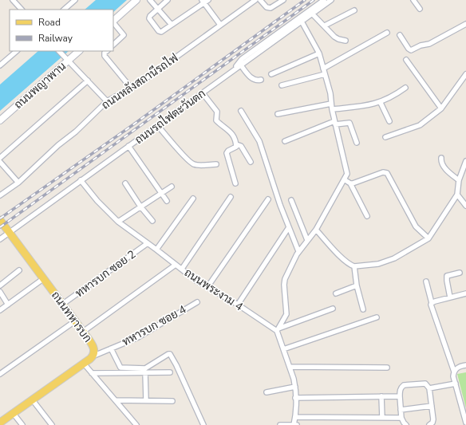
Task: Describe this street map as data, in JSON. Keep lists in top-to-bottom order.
{
  "streets": {
    "main road": ["ถนนพญาพาน", "ถนนทหารบก"],
    "street": [
      "ถนนหลังสถานีรถไฟ",
      "ถนนรถไฟตะวันตก",
      "ทหารบก ซอย 2",
      "ถนนพระงาม 4",
      "ทหารบก ซอย 4"
    ]
  },
  "crossings": [
    ["ถนนรถไฟตะวันตก", "ถนนพระงาม 4"],
    ["ถนนรถไฟตะวันตก", "ถนนทหารบก"],
    ["ทหารบก ซอย 2", "ถนนพระงาม 4"],
    ["ทหารบก ซอย 2", "ถนนทหารบก"],
    ["ถนนทหารบก", "ทหารบก ซอย 4"]
  ],
  "legend": ["Road", "Railway"]
}
